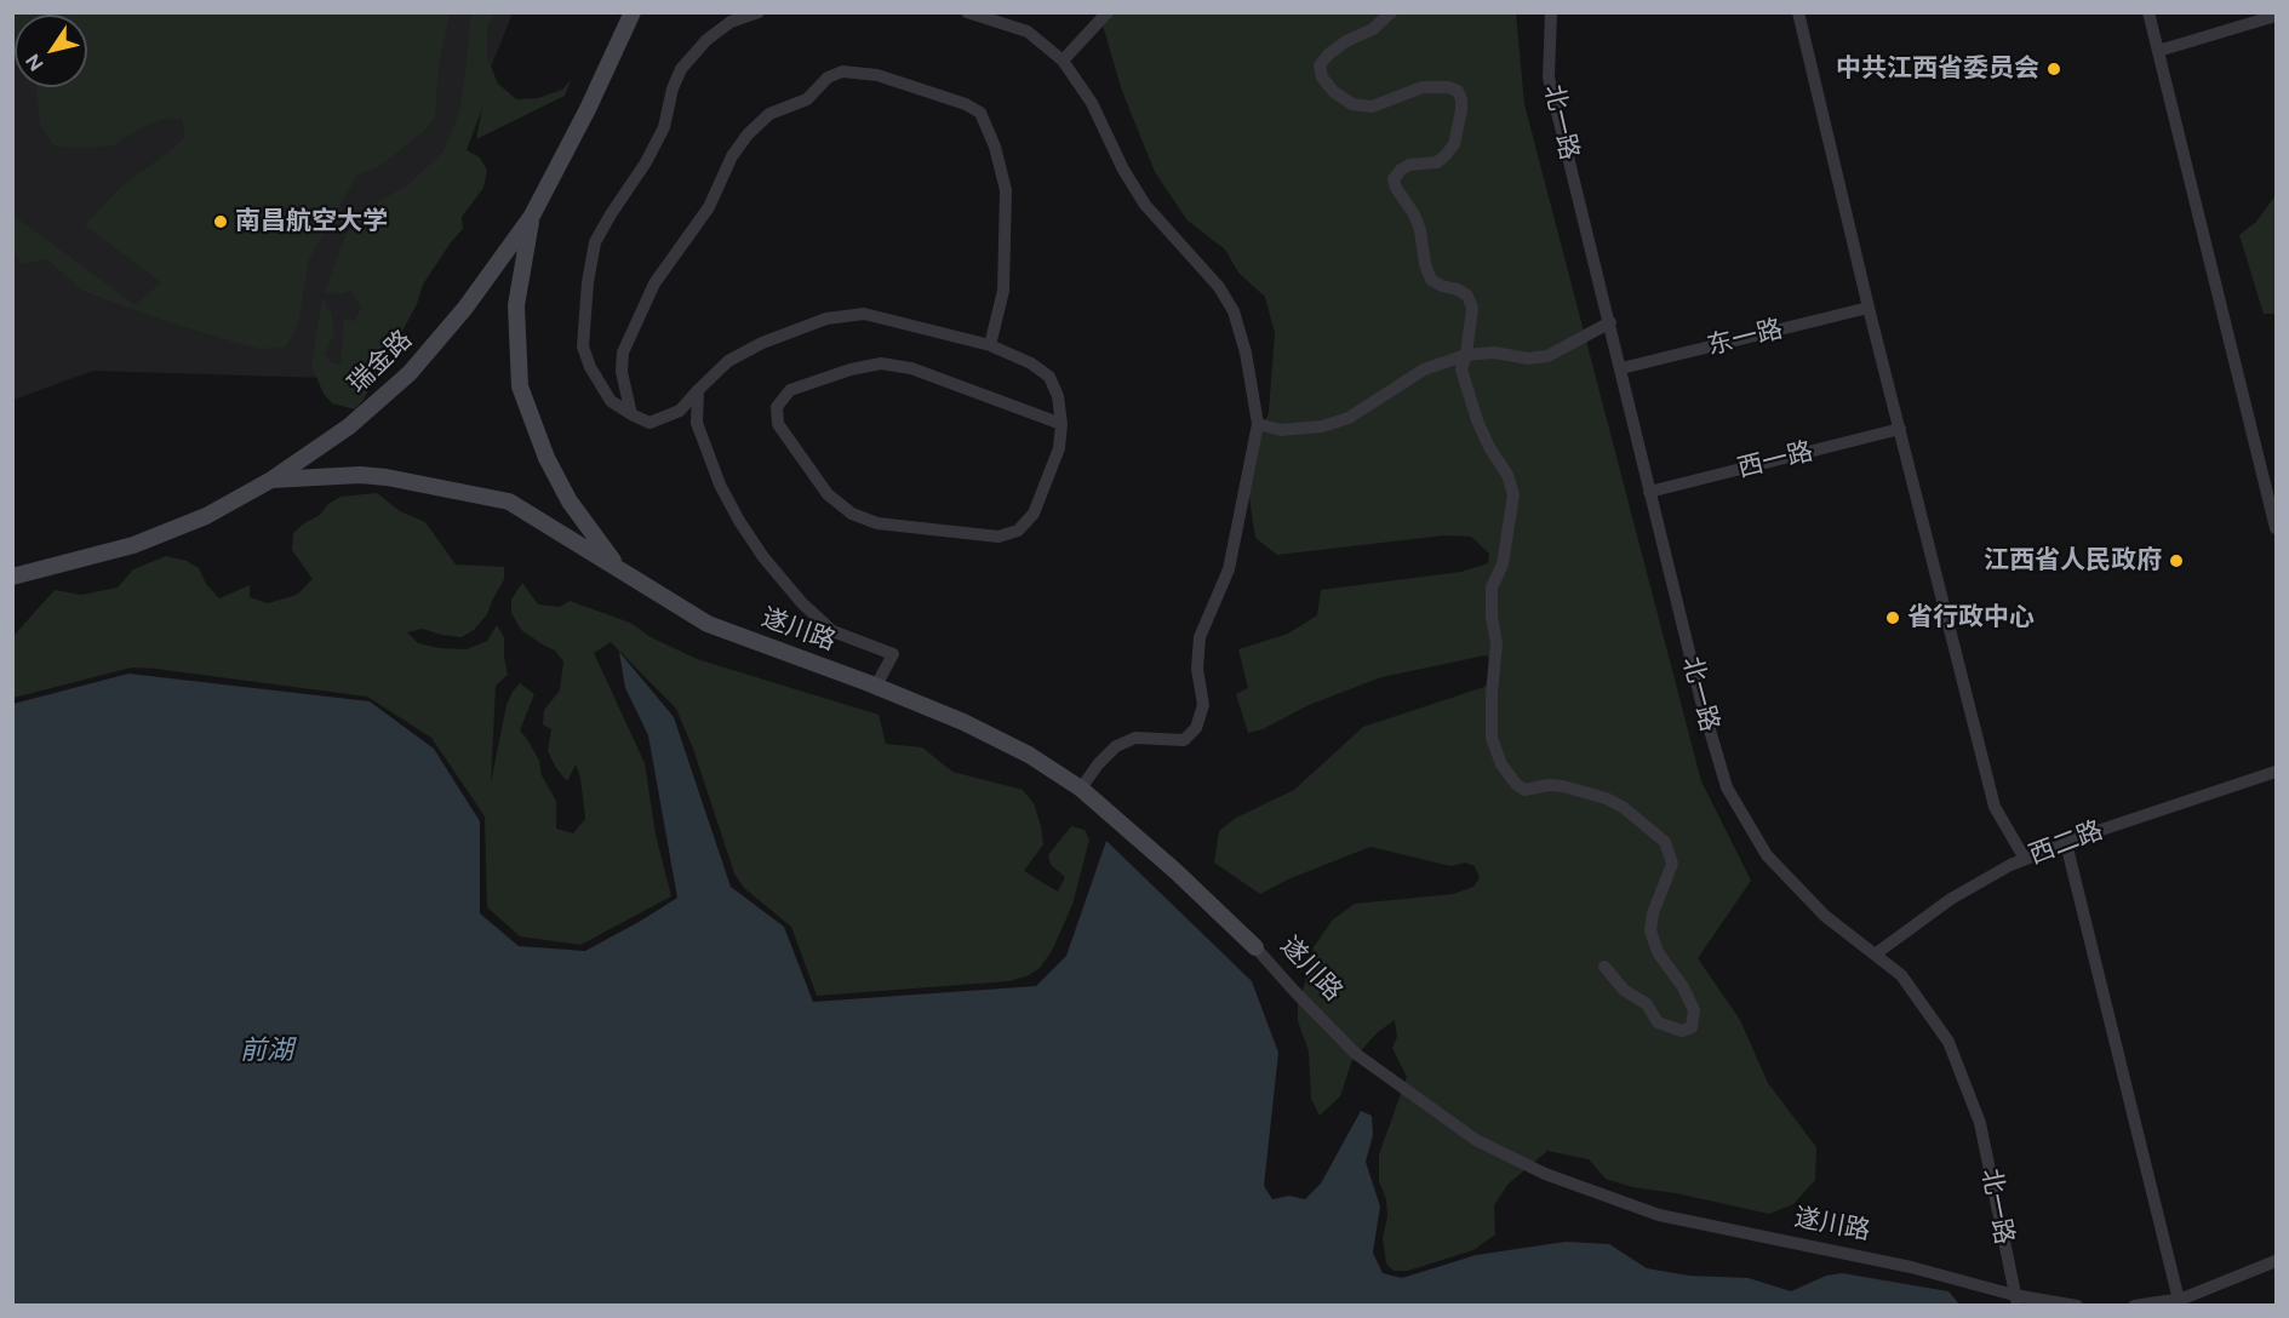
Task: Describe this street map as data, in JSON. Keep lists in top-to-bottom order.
{
  "streets": {
    "street": [
      "北一路",
      "东一路",
      "瑞金路",
      "西一路",
      "遂川路",
      "西二路"
    ]
  },
  "crossings": [
    ["北一路", "东一路"],
    ["北一路", "西一路"],
    ["北一路", "遂川路"],
    ["北一路", "西二路"],
    ["瑞金路", "遂川路"]
  ],
  "water": ["前湖"],
  "places": [
    "中共江西省委员会",
    "南昌航空大学",
    "江西省人民政府",
    "省行政中心"
  ],
  "north": "bottom left"
}
